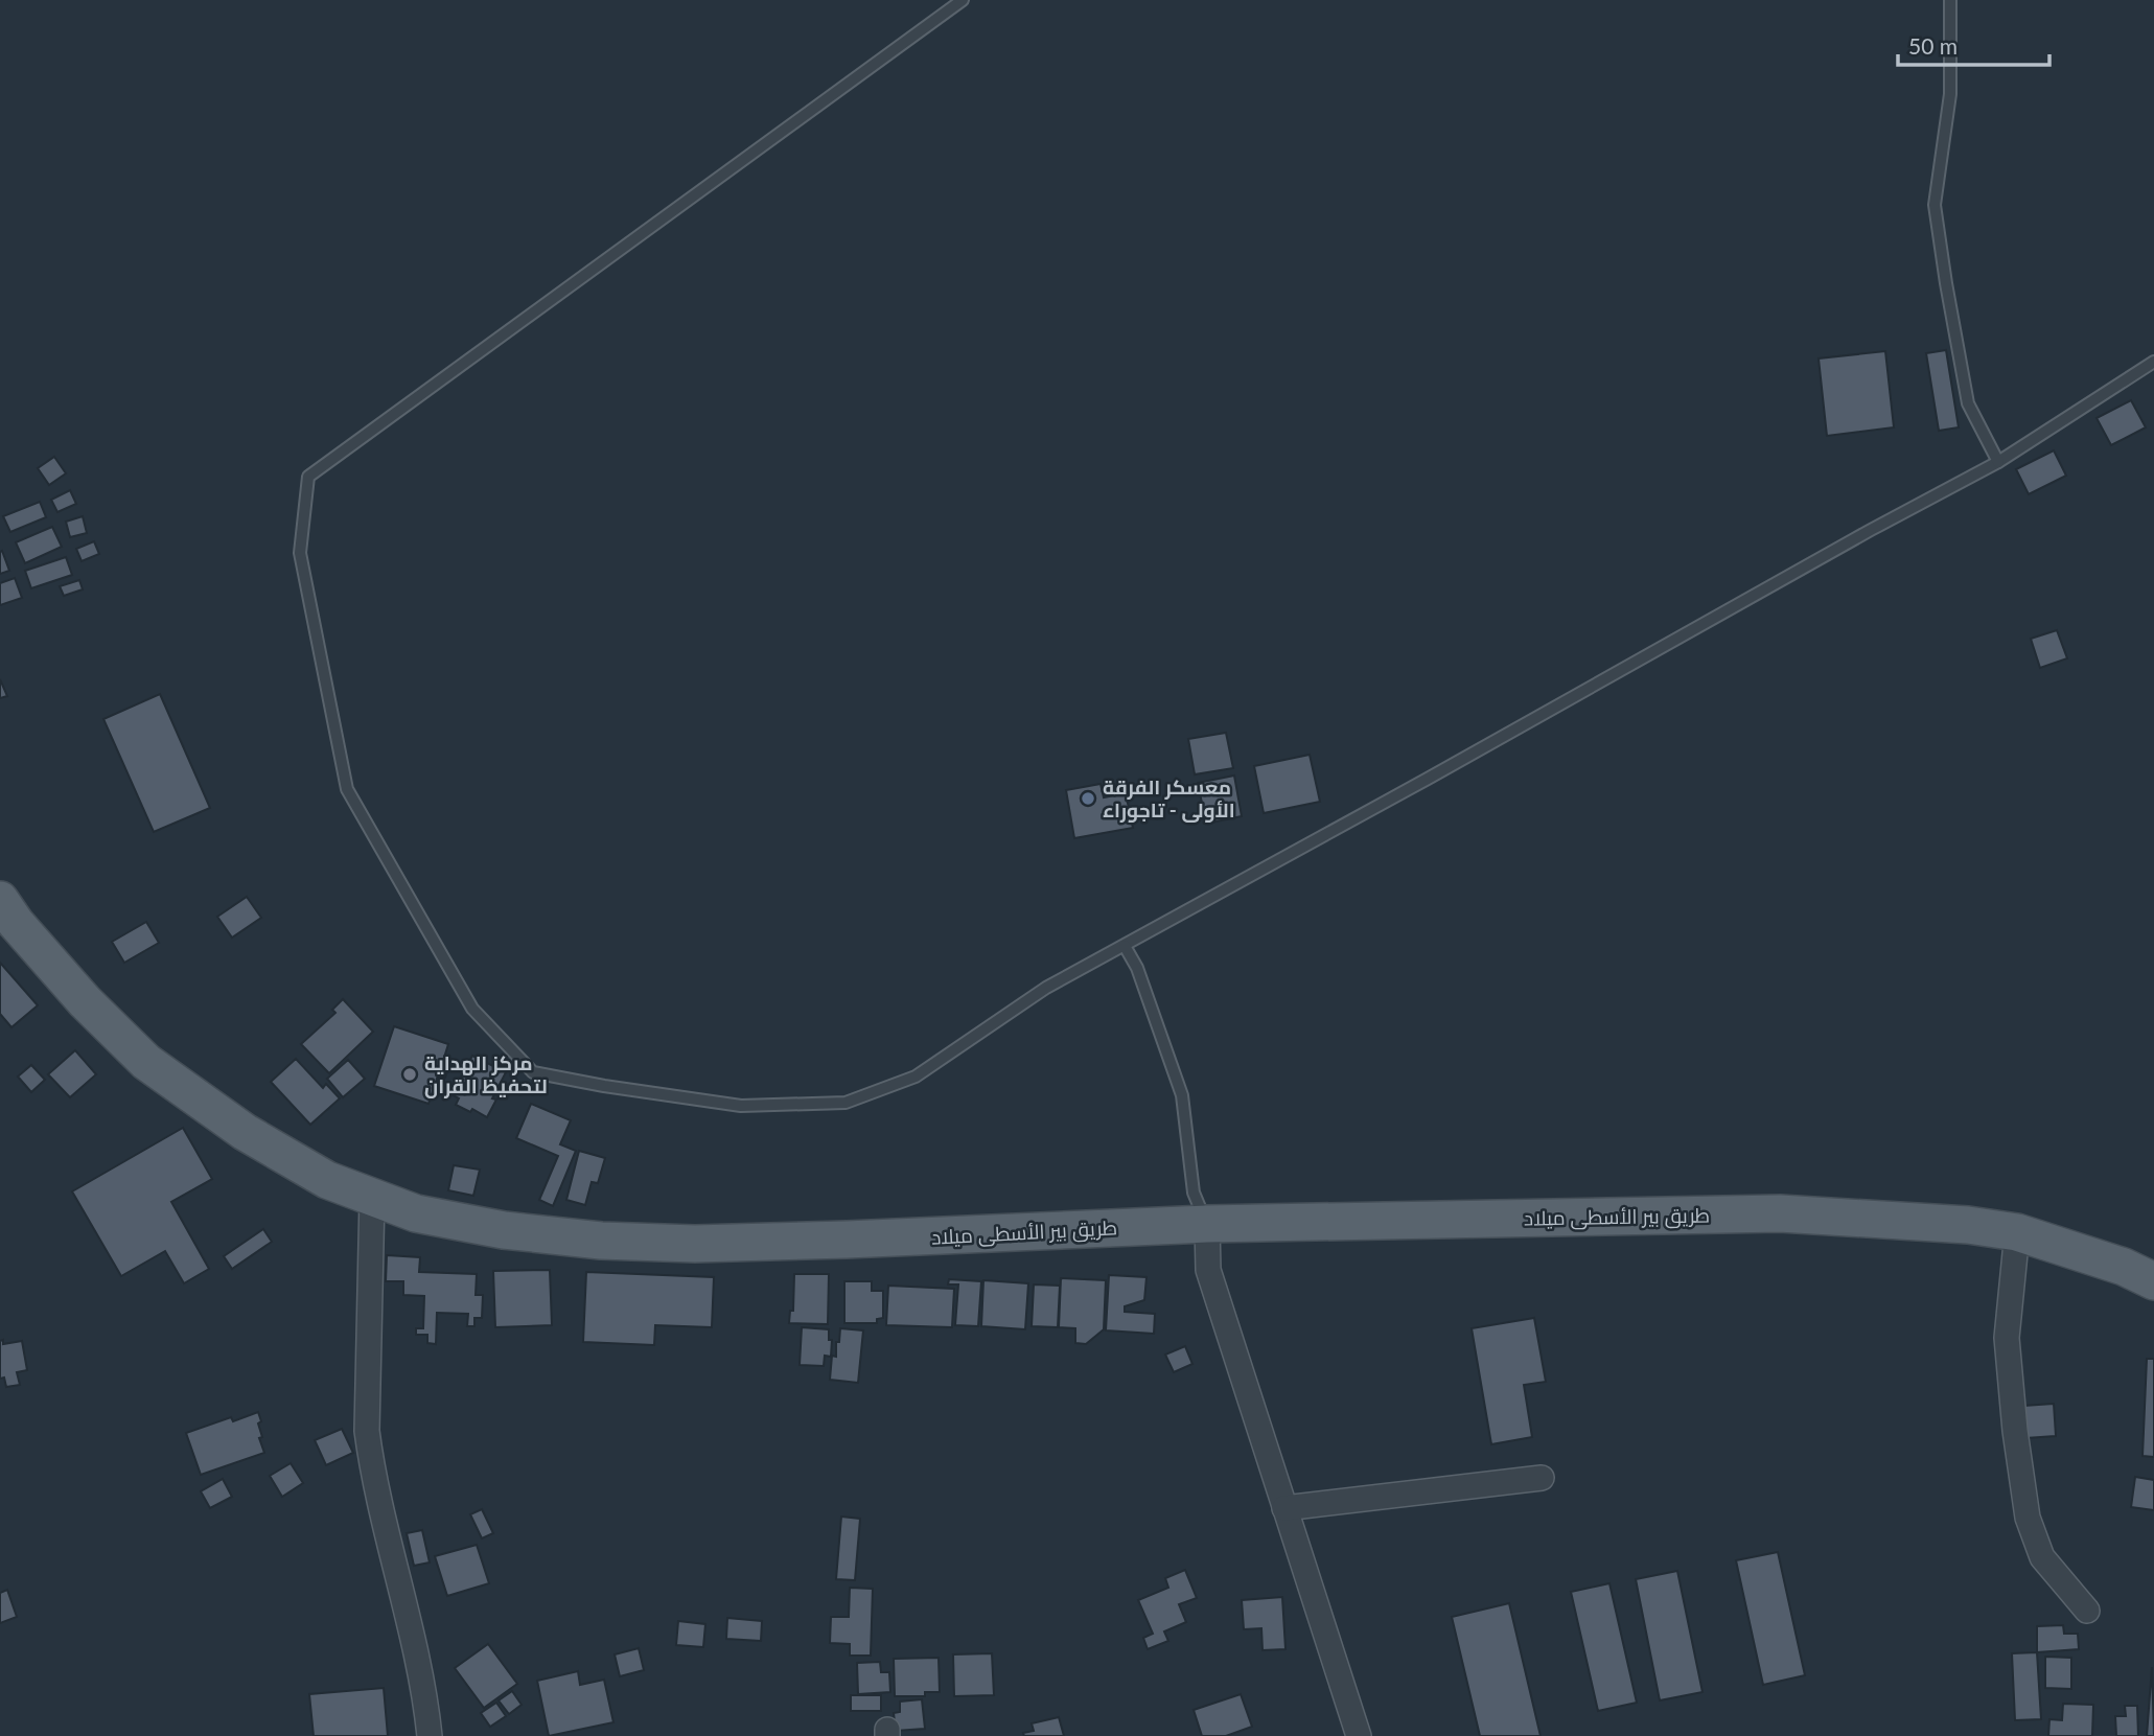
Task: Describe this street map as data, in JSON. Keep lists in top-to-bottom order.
{
  "streets": {
    "main road": ["طريق بير الأسطى ميلاد"]
  },
  "places": ["معسكر الفرقة الأولى - تاجوراء", "مركز الهداية لتحفيظ القران"],
  "scale_bar": "50 m"
}
